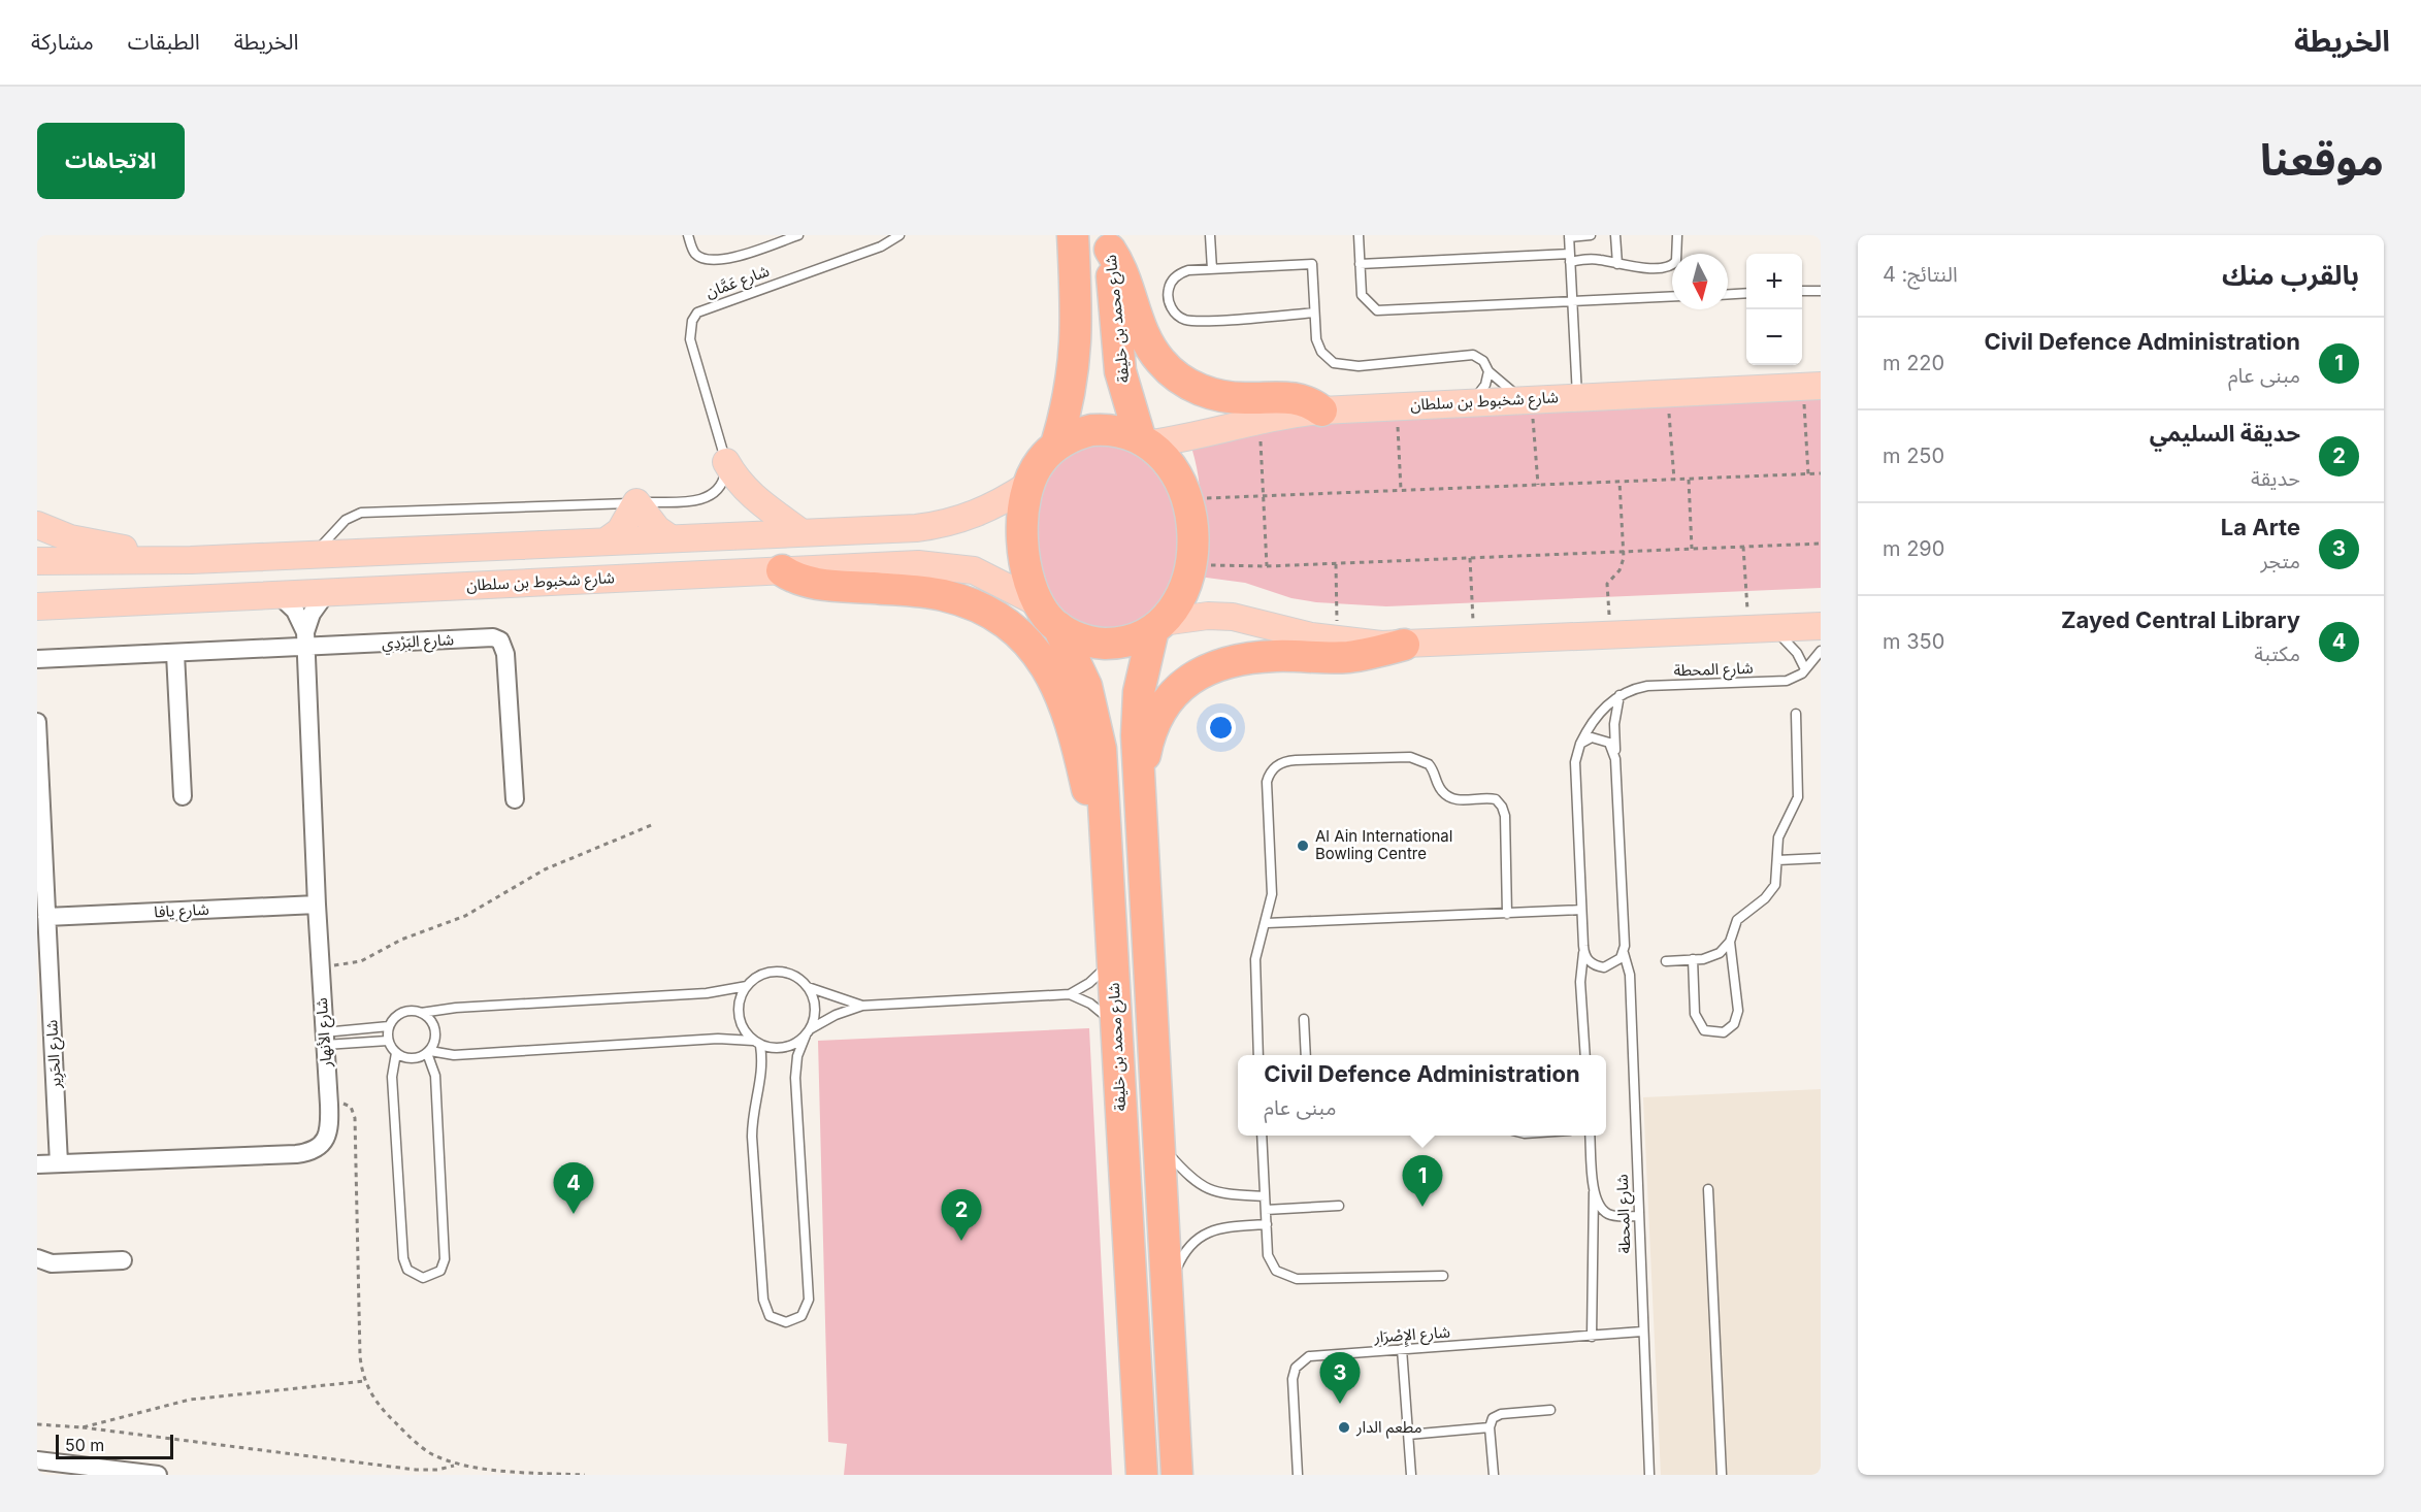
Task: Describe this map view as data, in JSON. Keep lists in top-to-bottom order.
{
  "streets": {
    "highway": ["شارع محمد بن خليفة"],
    "main road": ["شارع شخبوط بن سلطان"],
    "street": [
      "شارع البَرْدِي",
      "شارع يافا",
      "شارع الأنهار",
      "شارع الحَرِير"
    ],
    "lane": ["شارع عَمَّان", "شارع المحطة", "شارع الإِصْرَار"]
  },
  "crossings": [
    ["شارع محمد بن خليفة", "شارع شخبوط بن سلطان"],
    ["شارع شخبوط بن سلطان", "شارع الأنهار"],
    ["شارع البَرْدِي", "شارع الأنهار"],
    ["شارع المحطة", "شارع الإِصْرَار"],
    ["شارع يافا", "شارع الأنهار"],
    ["شارع يافا", "شارع الحَرِير"],
    ["شارع الأنهار", "شارع الحَرِير"]
  ],
  "places": ["Al Ain International Bowling Centre", "مطعم الدار"],
  "scale_bar": "50 m",
  "north": "bottom",
  "page": {
    "header": "الخريطة",
    "nav": ["الخريطة", "الطبقات", "مشاركة"],
    "title": "موقعنا",
    "buttons": "الاتجاهات",
    "heading": ["بالقرب منك", "النتائج: 4"],
    "map_buttons": ["+", "−"],
    "list": [
      {
        "mark": "1",
        "name": "Civil Defence Administration",
        "note": "مبنى عام",
        "value": "220 m"
      },
      {
        "mark": "2",
        "name": "حديقة السليمي",
        "note": "حديقة",
        "value": "250 m"
      },
      {
        "mark": "3",
        "name": "La Arte",
        "note": "متجر",
        "value": "290 m"
      },
      {
        "mark": "4",
        "name": "Zayed Central Library",
        "note": "مكتبة",
        "value": "350 m"
      }
    ],
    "popup": ["Civil Defence Administration", "مبنى عام"],
    "pins": [
      "1",
      "4",
      "2",
      "3"
    ],
    "scale": "50 m"
  }
}
